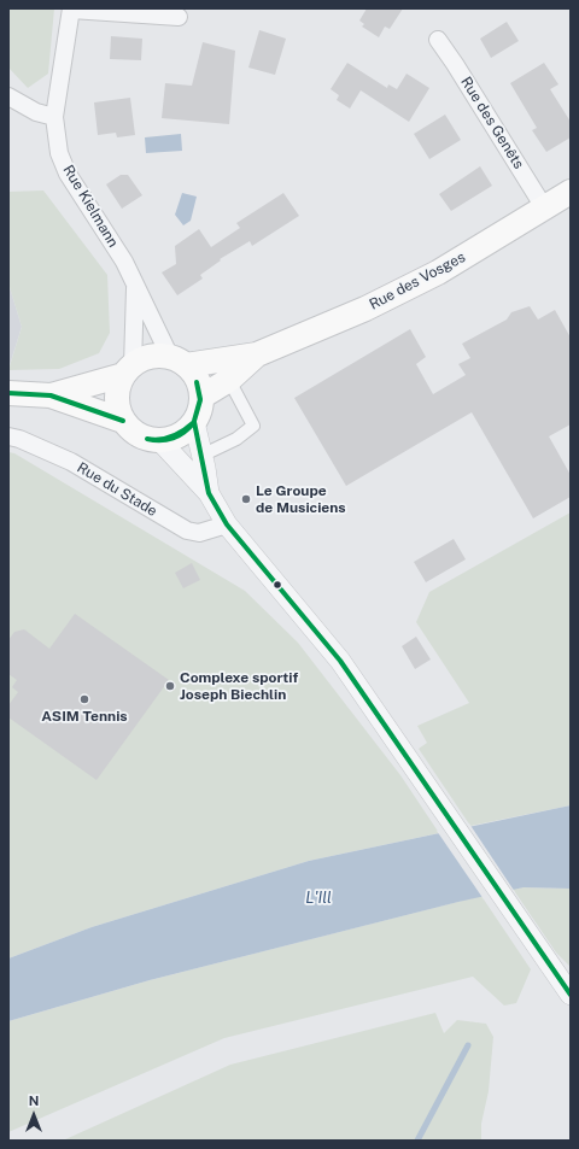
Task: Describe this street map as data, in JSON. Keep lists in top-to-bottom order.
{
  "streets": {
    "main road": ["Rue des Vosges"],
    "street": ["Rue des Genêts", "Rue Kielmann", "Rue du Stade"]
  },
  "crossings": [
    ["Rue des Genêts", "Rue des Vosges"],
    ["Rue Kielmann", "Rue des Vosges"]
  ],
  "water": ["L'Ill"],
  "places": ["Le Groupe de Musiciens", "Complexe sportif Joseph Biechlin", "ASIM Tennis"],
  "north": "top"
}
